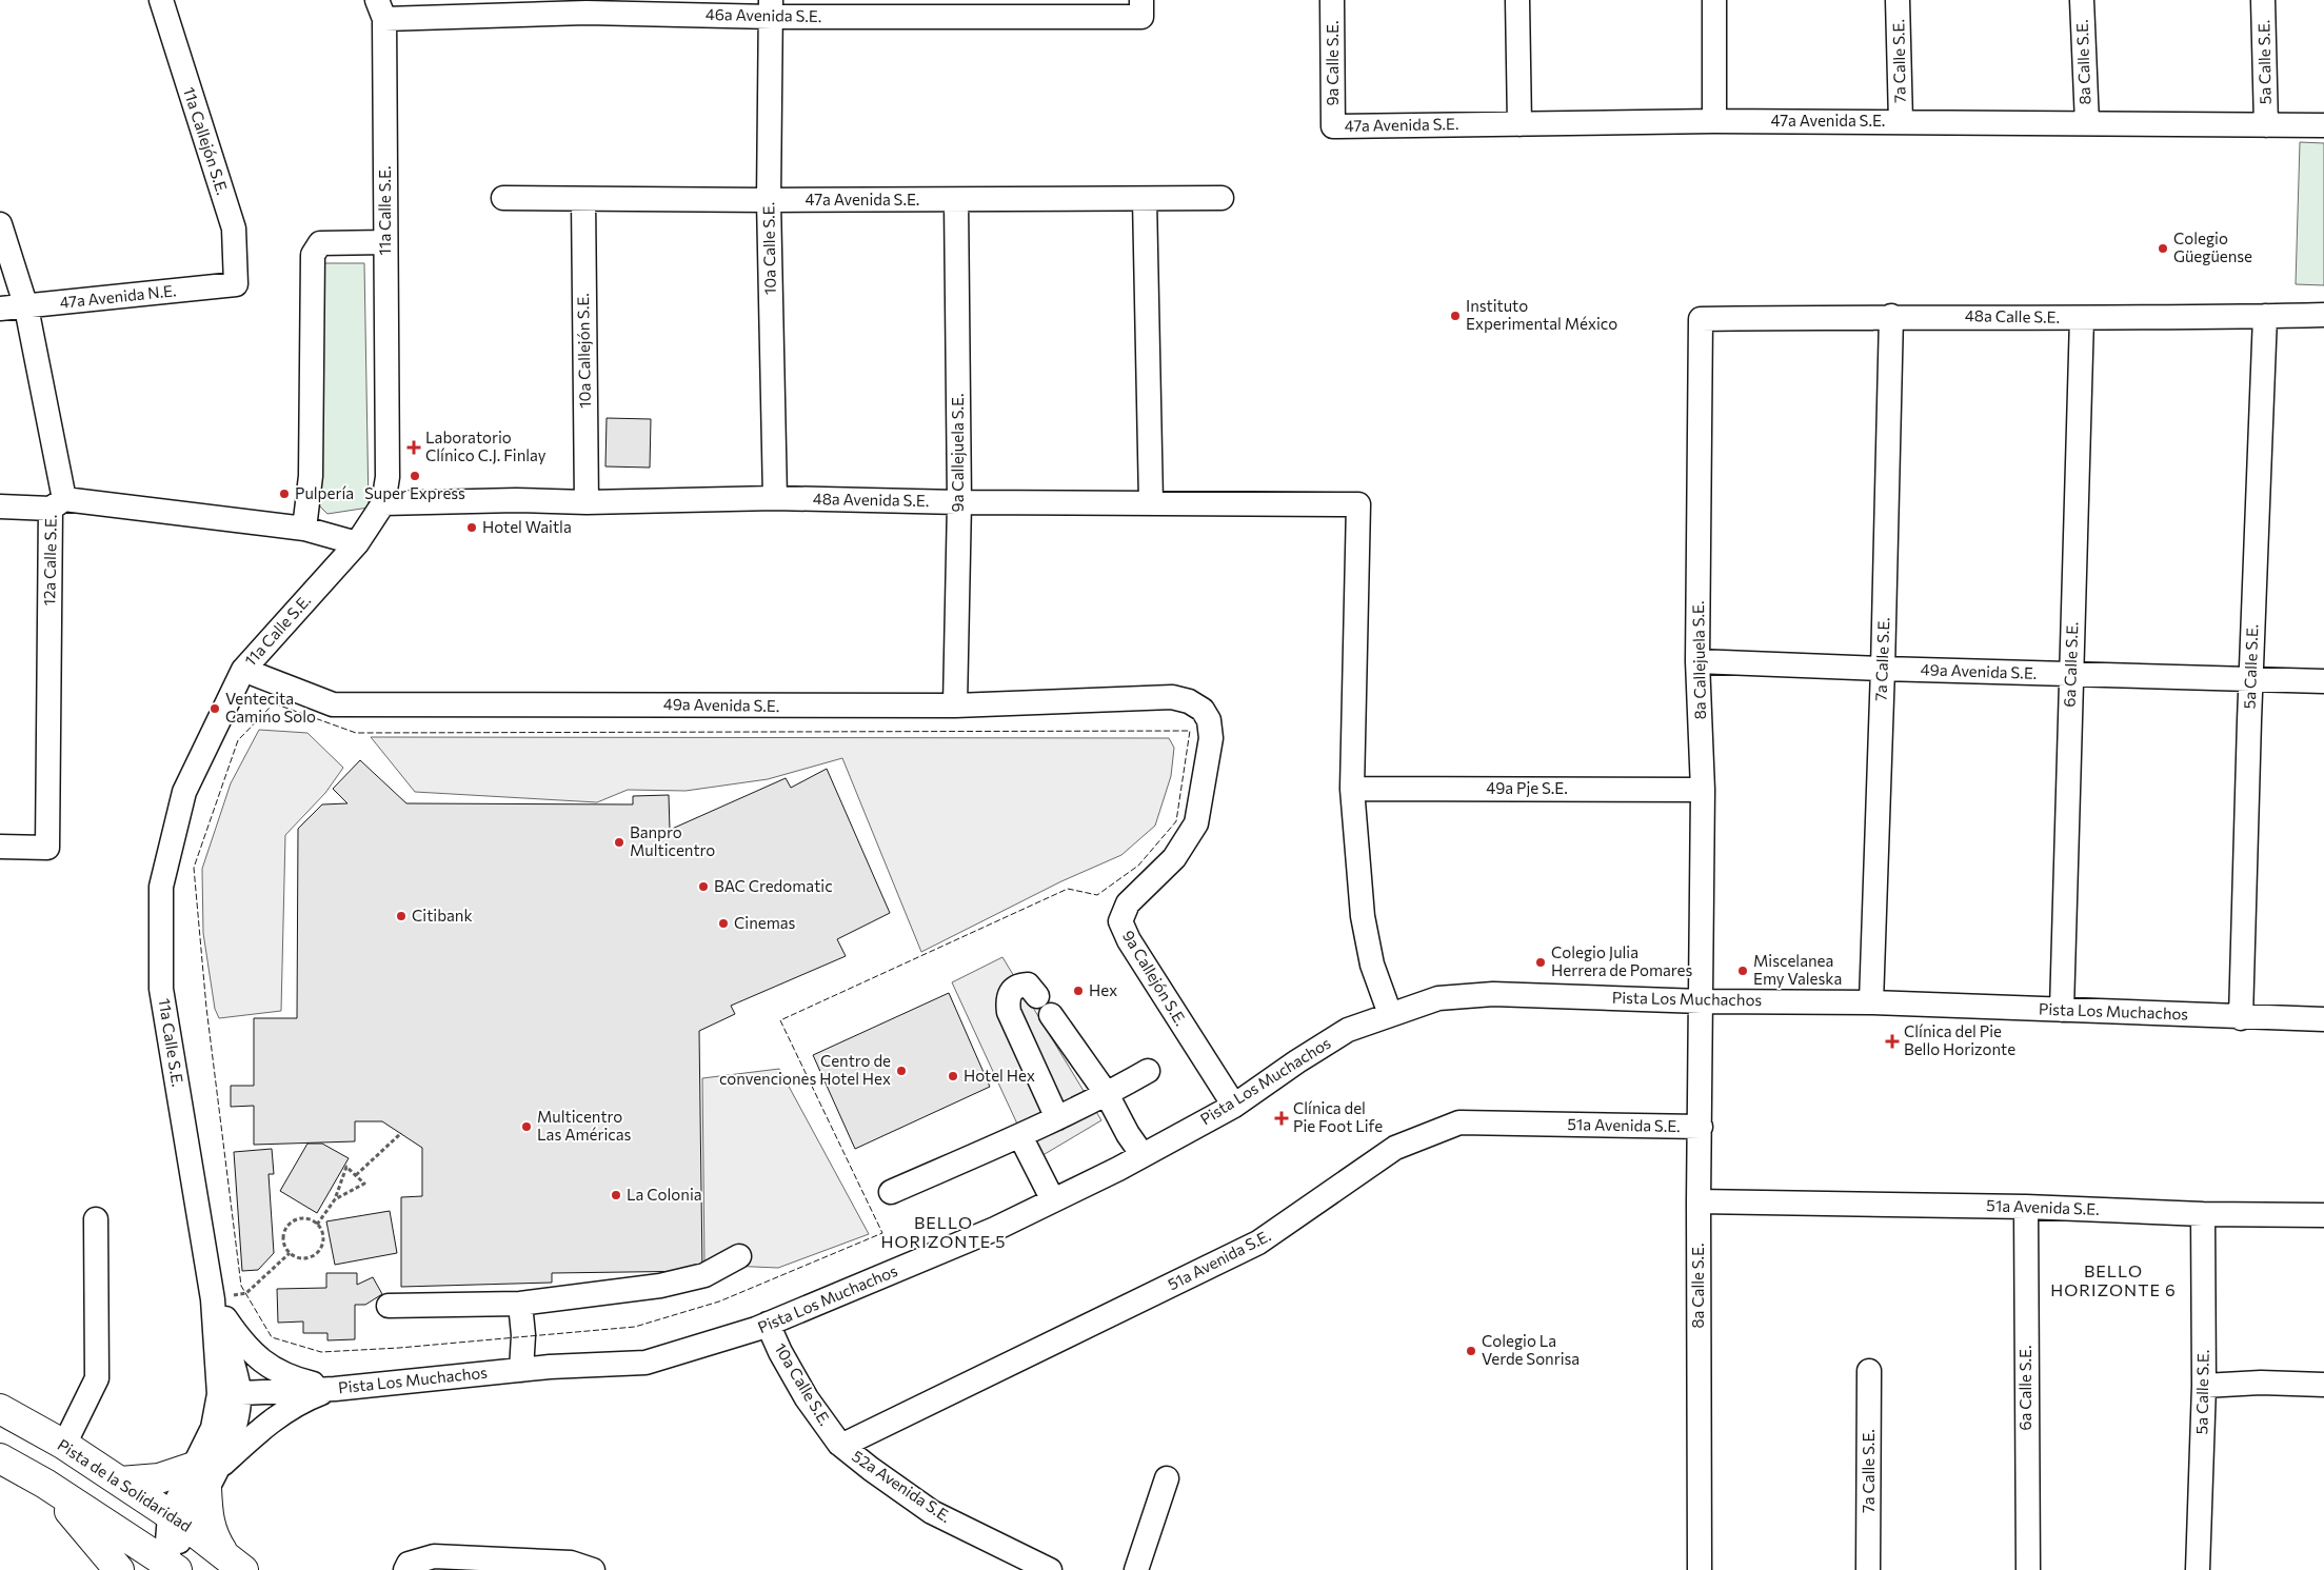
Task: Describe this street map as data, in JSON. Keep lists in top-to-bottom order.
{
  "streets": {
    "main road": ["Pista de la Solidaridad"],
    "street": [
      "46a Avenida S.E.",
      "7a Calle S.E.",
      "8a Calle S.E.",
      "5a Calle S.E.",
      "9a Calle S.E.",
      "47a Avenida S.E.",
      "11a Callejón S.E.",
      "11a Calle S.E.",
      "10a Calle S.E.",
      "47a Avenida N.E.",
      "48a Calle S.E.",
      "10a Callejón S.E.",
      "9a Callejuela S.E.",
      "48a Avenida S.E.",
      "12a Calle S.E.",
      "8a Callejuela S.E.",
      "6a Calle S.E.",
      "49a Avenida S.E.",
      "49a Pje S.E.",
      "9a Callejón S.E.",
      "Pista Los Muchachos",
      "51a Avenida S.E.",
      "52a Avenida S.E."
    ]
  },
  "crossings": [
    ["46a Avenida S.E.", "11a Calle S.E."],
    ["46a Avenida S.E.", "10a Calle S.E."],
    ["7a Calle S.E.", "47a Avenida S.E."],
    ["7a Calle S.E.", "48a Calle S.E."],
    ["7a Calle S.E.", "49a Avenida S.E."],
    ["7a Calle S.E.", "Pista Los Muchachos"],
    ["8a Calle S.E.", "47a Avenida S.E."],
    ["8a Calle S.E.", "8a Callejuela S.E."],
    ["8a Calle S.E.", "Pista Los Muchachos"],
    ["8a Calle S.E.", "51a Avenida S.E."],
    ["5a Calle S.E.", "47a Avenida S.E."],
    ["5a Calle S.E.", "48a Calle S.E."],
    ["5a Calle S.E.", "49a Avenida S.E."],
    ["5a Calle S.E.", "Pista Los Muchachos"],
    ["5a Calle S.E.", "51a Avenida S.E."],
    ["9a Calle S.E.", "47a Avenida S.E."],
    ["47a Avenida S.E.", "10a Calle S.E."],
    ["47a Avenida S.E.", "10a Callejón S.E."],
    ["47a Avenida S.E.", "9a Callejuela S.E."],
    ["11a Callejón S.E.", "47a Avenida N.E."],
    ["11a Calle S.E.", "48a Avenida S.E."],
    ["11a Calle S.E.", "49a Avenida S.E."],
    ["11a Calle S.E.", "Pista Los Muchachos"],
    ["11a Calle S.E.", "Pista de la Solidaridad"],
    ["10a Calle S.E.", "48a Avenida S.E."],
    ["10a Calle S.E.", "Pista Los Muchachos"],
    ["10a Calle S.E.", "51a Avenida S.E."],
    ["10a Calle S.E.", "52a Avenida S.E."],
    ["47a Avenida N.E.", "12a Calle S.E."],
    ["48a Calle S.E.", "8a Callejuela S.E."],
    ["48a Calle S.E.", "6a Calle S.E."],
    ["10a Callejón S.E.", "48a Avenida S.E."],
    ["9a Callejuela S.E.", "48a Avenida S.E."],
    ["9a Callejuela S.E.", "49a Avenida S.E."],
    ["48a Avenida S.E.", "49a Pje S.E."],
    ["8a Callejuela S.E.", "49a Avenida S.E."],
    ["8a Callejuela S.E.", "49a Pje S.E."],
    ["8a Callejuela S.E.", "Pista Los Muchachos"],
    ["6a Calle S.E.", "49a Avenida S.E."],
    ["6a Calle S.E.", "Pista Los Muchachos"],
    ["6a Calle S.E.", "51a Avenida S.E."],
    ["49a Avenida S.E.", "9a Callejón S.E."],
    ["9a Callejón S.E.", "Pista Los Muchachos"],
    ["51a Avenida S.E.", "52a Avenida S.E."]
  ],
  "districts": ["BELLO HORIZONTE 5", "BELLO HORIZONTE 6"],
  "places": {
    "other": [
      "Colegio Güegüense",
      "Instituto Experimental México",
      "Super Express",
      "Pulpería",
      "Hotel Waitla",
      "Ventecita Camino Solo",
      "Banpro Multicentro",
      "BAC Credomatic",
      "Citibank",
      "Cinemas",
      "Colegio Julia Herrera de Pomares",
      "Miscelanea Emy Valeska",
      "Hex",
      "Centro de convenciones Hotel Hex",
      "Hotel Hex",
      "Multicentro Las Américas",
      "La Colonia",
      "Colegio La Verde Sonrisa"
    ],
    "health": ["Laboratorio Clínico C.J. Finlay", "Clínica del Pie Bello Horizonte", "Clínica del Pie Foot Life"]
  }
}
